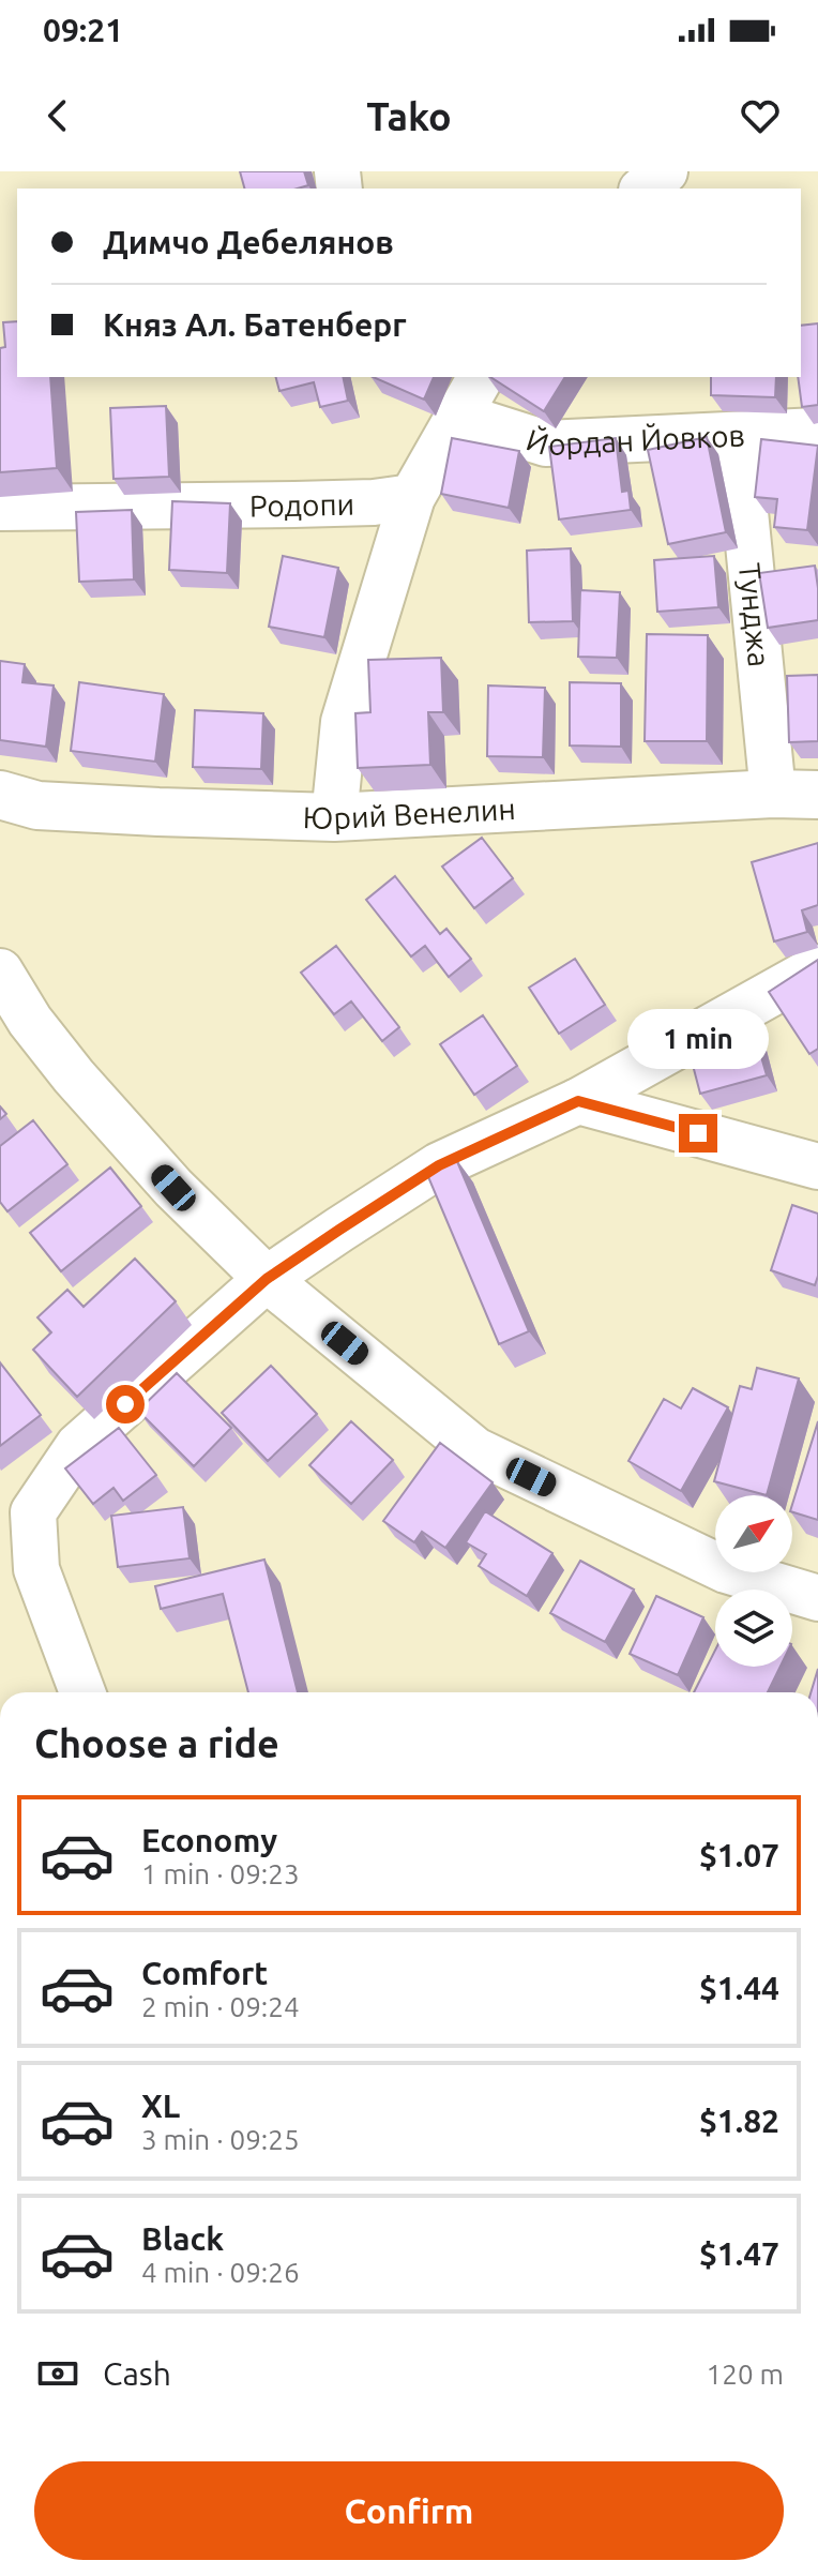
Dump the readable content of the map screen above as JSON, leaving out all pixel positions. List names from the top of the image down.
{
  "streets": {
    "street": [
      "Йордан Йовков",
      "Родопи",
      "Тунджа",
      "Юрий Венелин"
    ]
  },
  "crossings": [
    ["Йордан Йовков", "Тунджа"],
    ["Тунджа", "Юрий Венелин"]
  ],
  "north": "top right",
  "page": {
    "status": "09:21",
    "header": "Tako",
    "banner": ["Димчо Дебелянов", "Княз Ал. Батенберг"],
    "bubble": "1 min",
    "heading": "Choose a ride",
    "list": [
      {
        "name": "Economy",
        "note": "1 min · 09:23",
        "value": "$1.07"
      },
      {
        "name": "Comfort",
        "note": "2 min · 09:24",
        "value": "$1.44"
      },
      {
        "name": "XL",
        "note": "3 min · 09:25",
        "value": "$1.82"
      },
      {
        "name": "Black",
        "note": "4 min · 09:26",
        "value": "$1.47"
      }
    ],
    "pay": ["Cash", "120 m"],
    "buttons": "Confirm"
  }
}
